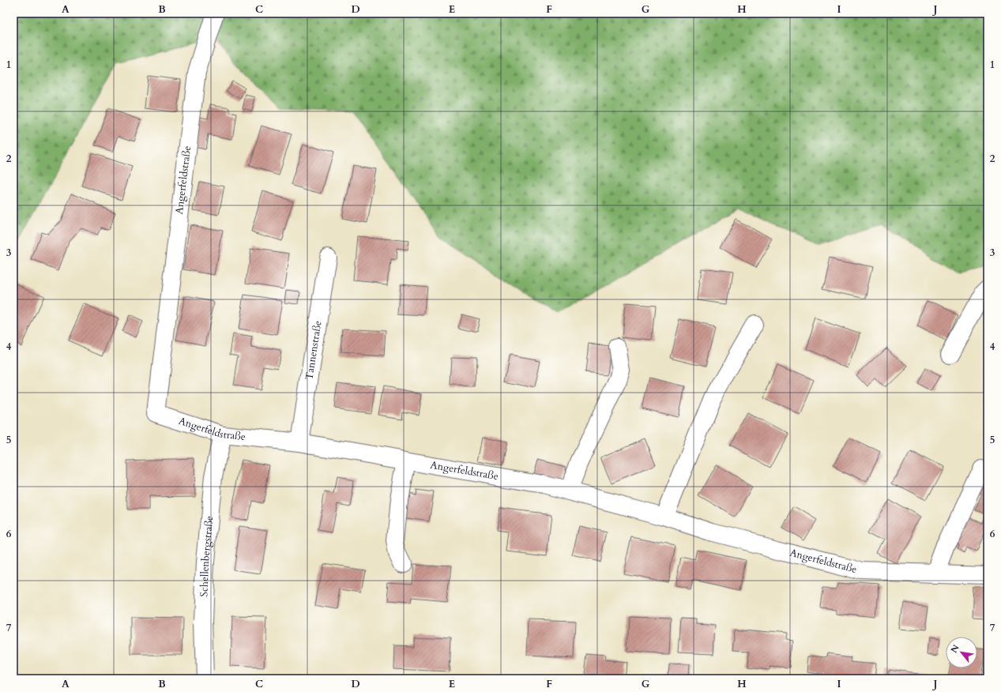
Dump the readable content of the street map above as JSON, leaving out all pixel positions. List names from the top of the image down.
{
  "streets": {
    "street": ["Angerfeldstraße", "Tannenstraße", "Schellenbergstraße"]
  },
  "crossings": [
    ["Angerfeldstraße", "Tannenstraße"],
    ["Angerfeldstraße", "Schellenbergstraße"]
  ],
  "north": "top left",
  "grid": {
    "columns": [
      "A",
      "B",
      "C",
      "D",
      "E",
      "F",
      "G",
      "H",
      "I",
      "J"
    ],
    "rows": [
      "1",
      "2",
      "3",
      "4",
      "5",
      "6",
      "7"
    ]
  }
}
